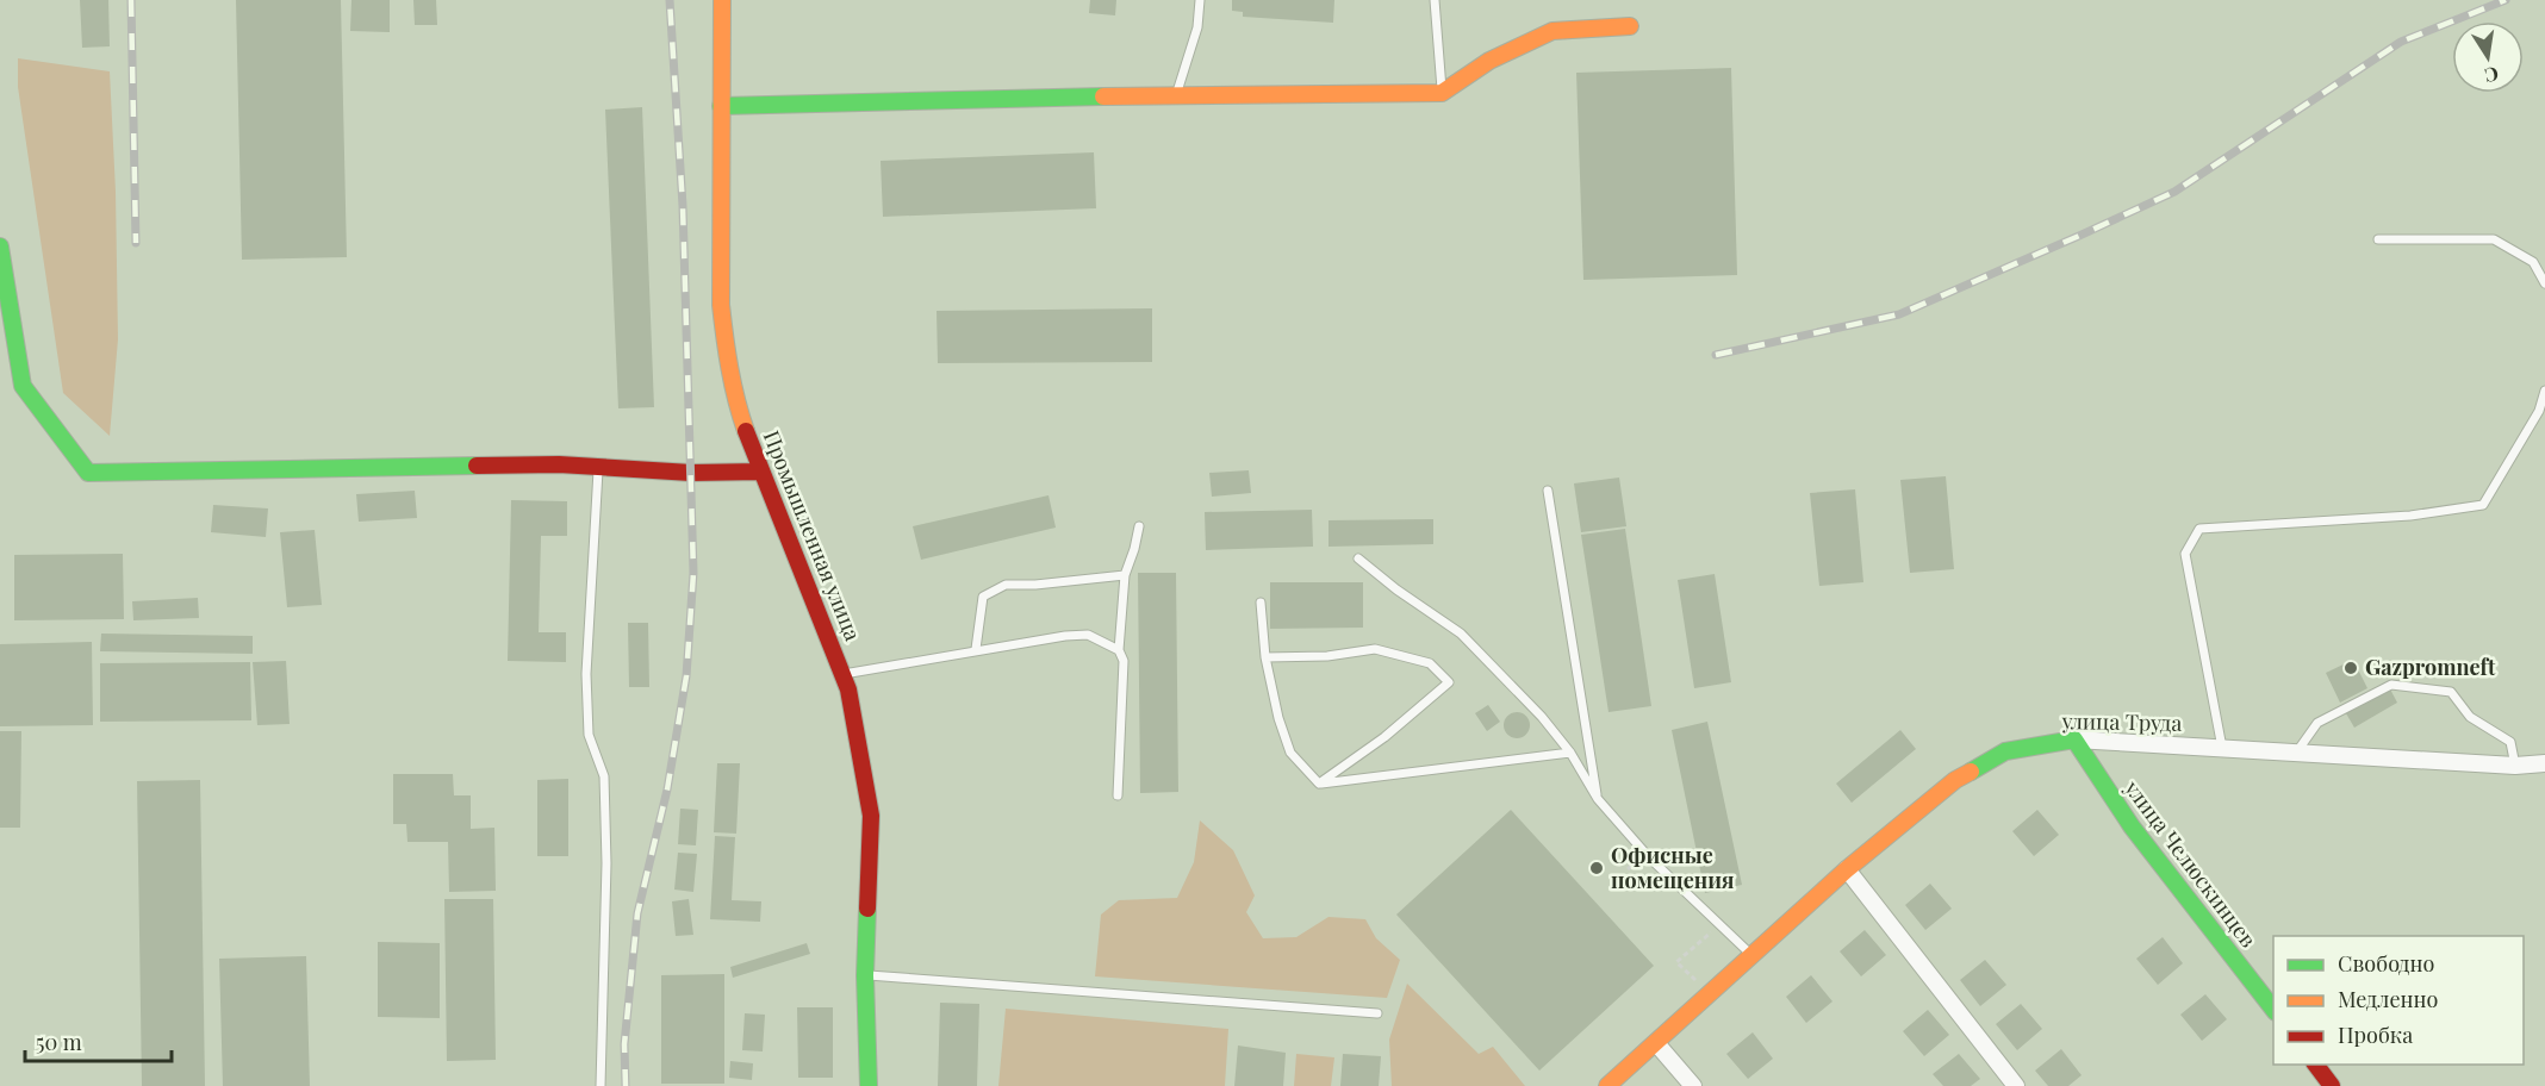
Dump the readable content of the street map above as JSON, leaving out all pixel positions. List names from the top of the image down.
{
  "streets": {
    "street": ["Промышленная улица", "улица Труда", "улица Челюскинцев"]
  },
  "crossings": [
    ["улица Труда", "улица Челюскинцев"]
  ],
  "places": ["Gazpromneft", "Офисные помещения"],
  "legend": ["Свободно", "Медленно", "Пробка"],
  "scale_bar": "50 m",
  "north": "bottom"
}
